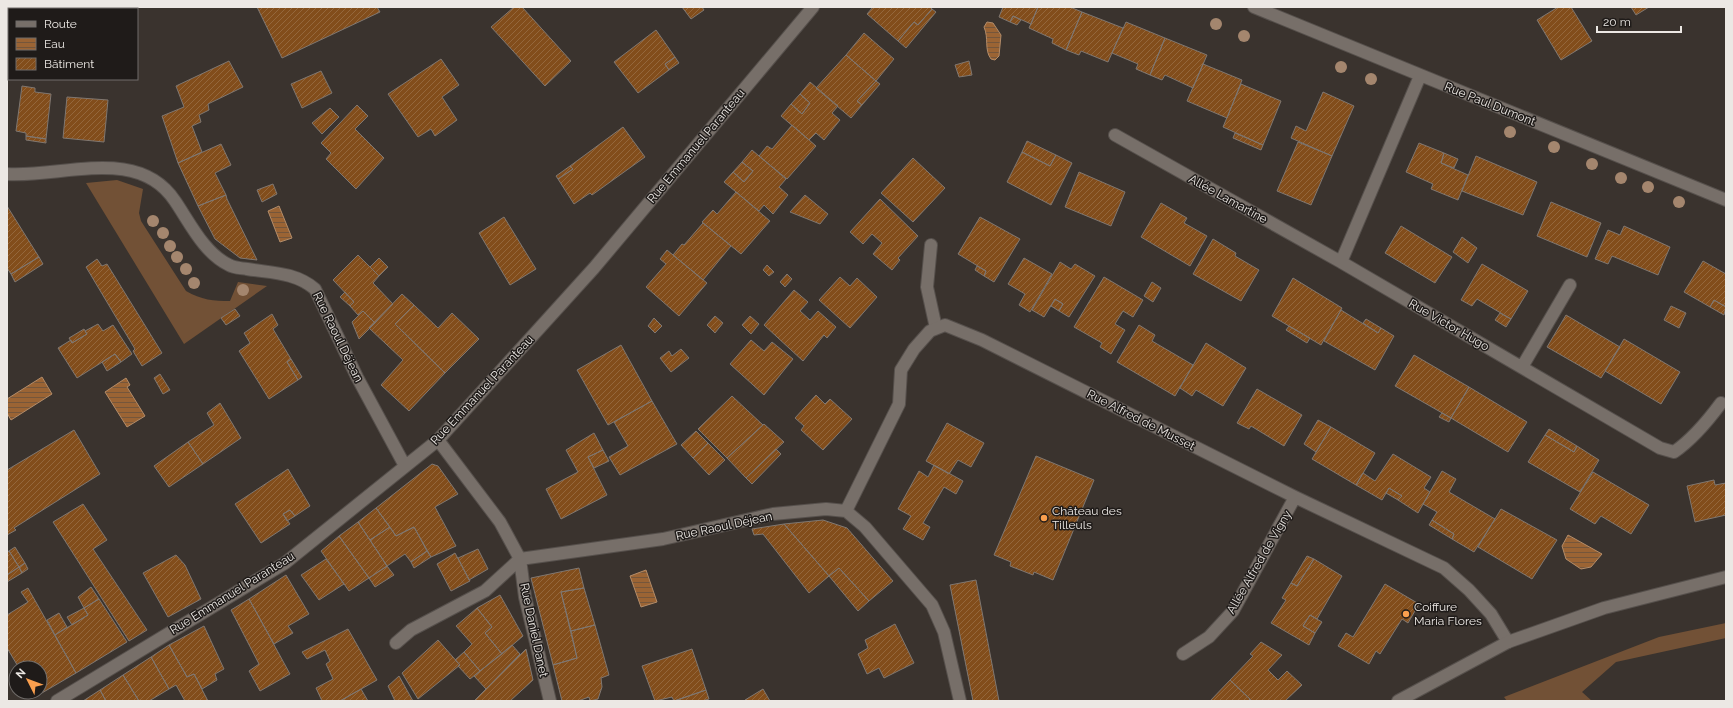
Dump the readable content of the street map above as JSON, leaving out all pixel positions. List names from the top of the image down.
{
  "streets": {
    "street": [
      "Rue Paul Dumont",
      "Rue Emmanuel Paranteau",
      "Allée Lamartine",
      "Rue Victor Hugo",
      "Rue Raoul Déjean",
      "Rue Alfred de Musset",
      "Allée Alfred de Vigny",
      "Rue Daniel Danet"
    ]
  },
  "crossings": [
    ["Rue Emmanuel Paranteau", "Rue Raoul Déjean"],
    ["Allée Lamartine", "Rue Victor Hugo"],
    ["Rue Raoul Déjean", "Rue Daniel Danet"],
    ["Rue Alfred de Musset", "Allée Alfred de Vigny"]
  ],
  "places": ["Château des Tilleuls", "Coiffure Maria Flores"],
  "legend": ["Route", "Eau", "Bâtiment"],
  "scale_bar": "20 m",
  "north": "top left"
}
